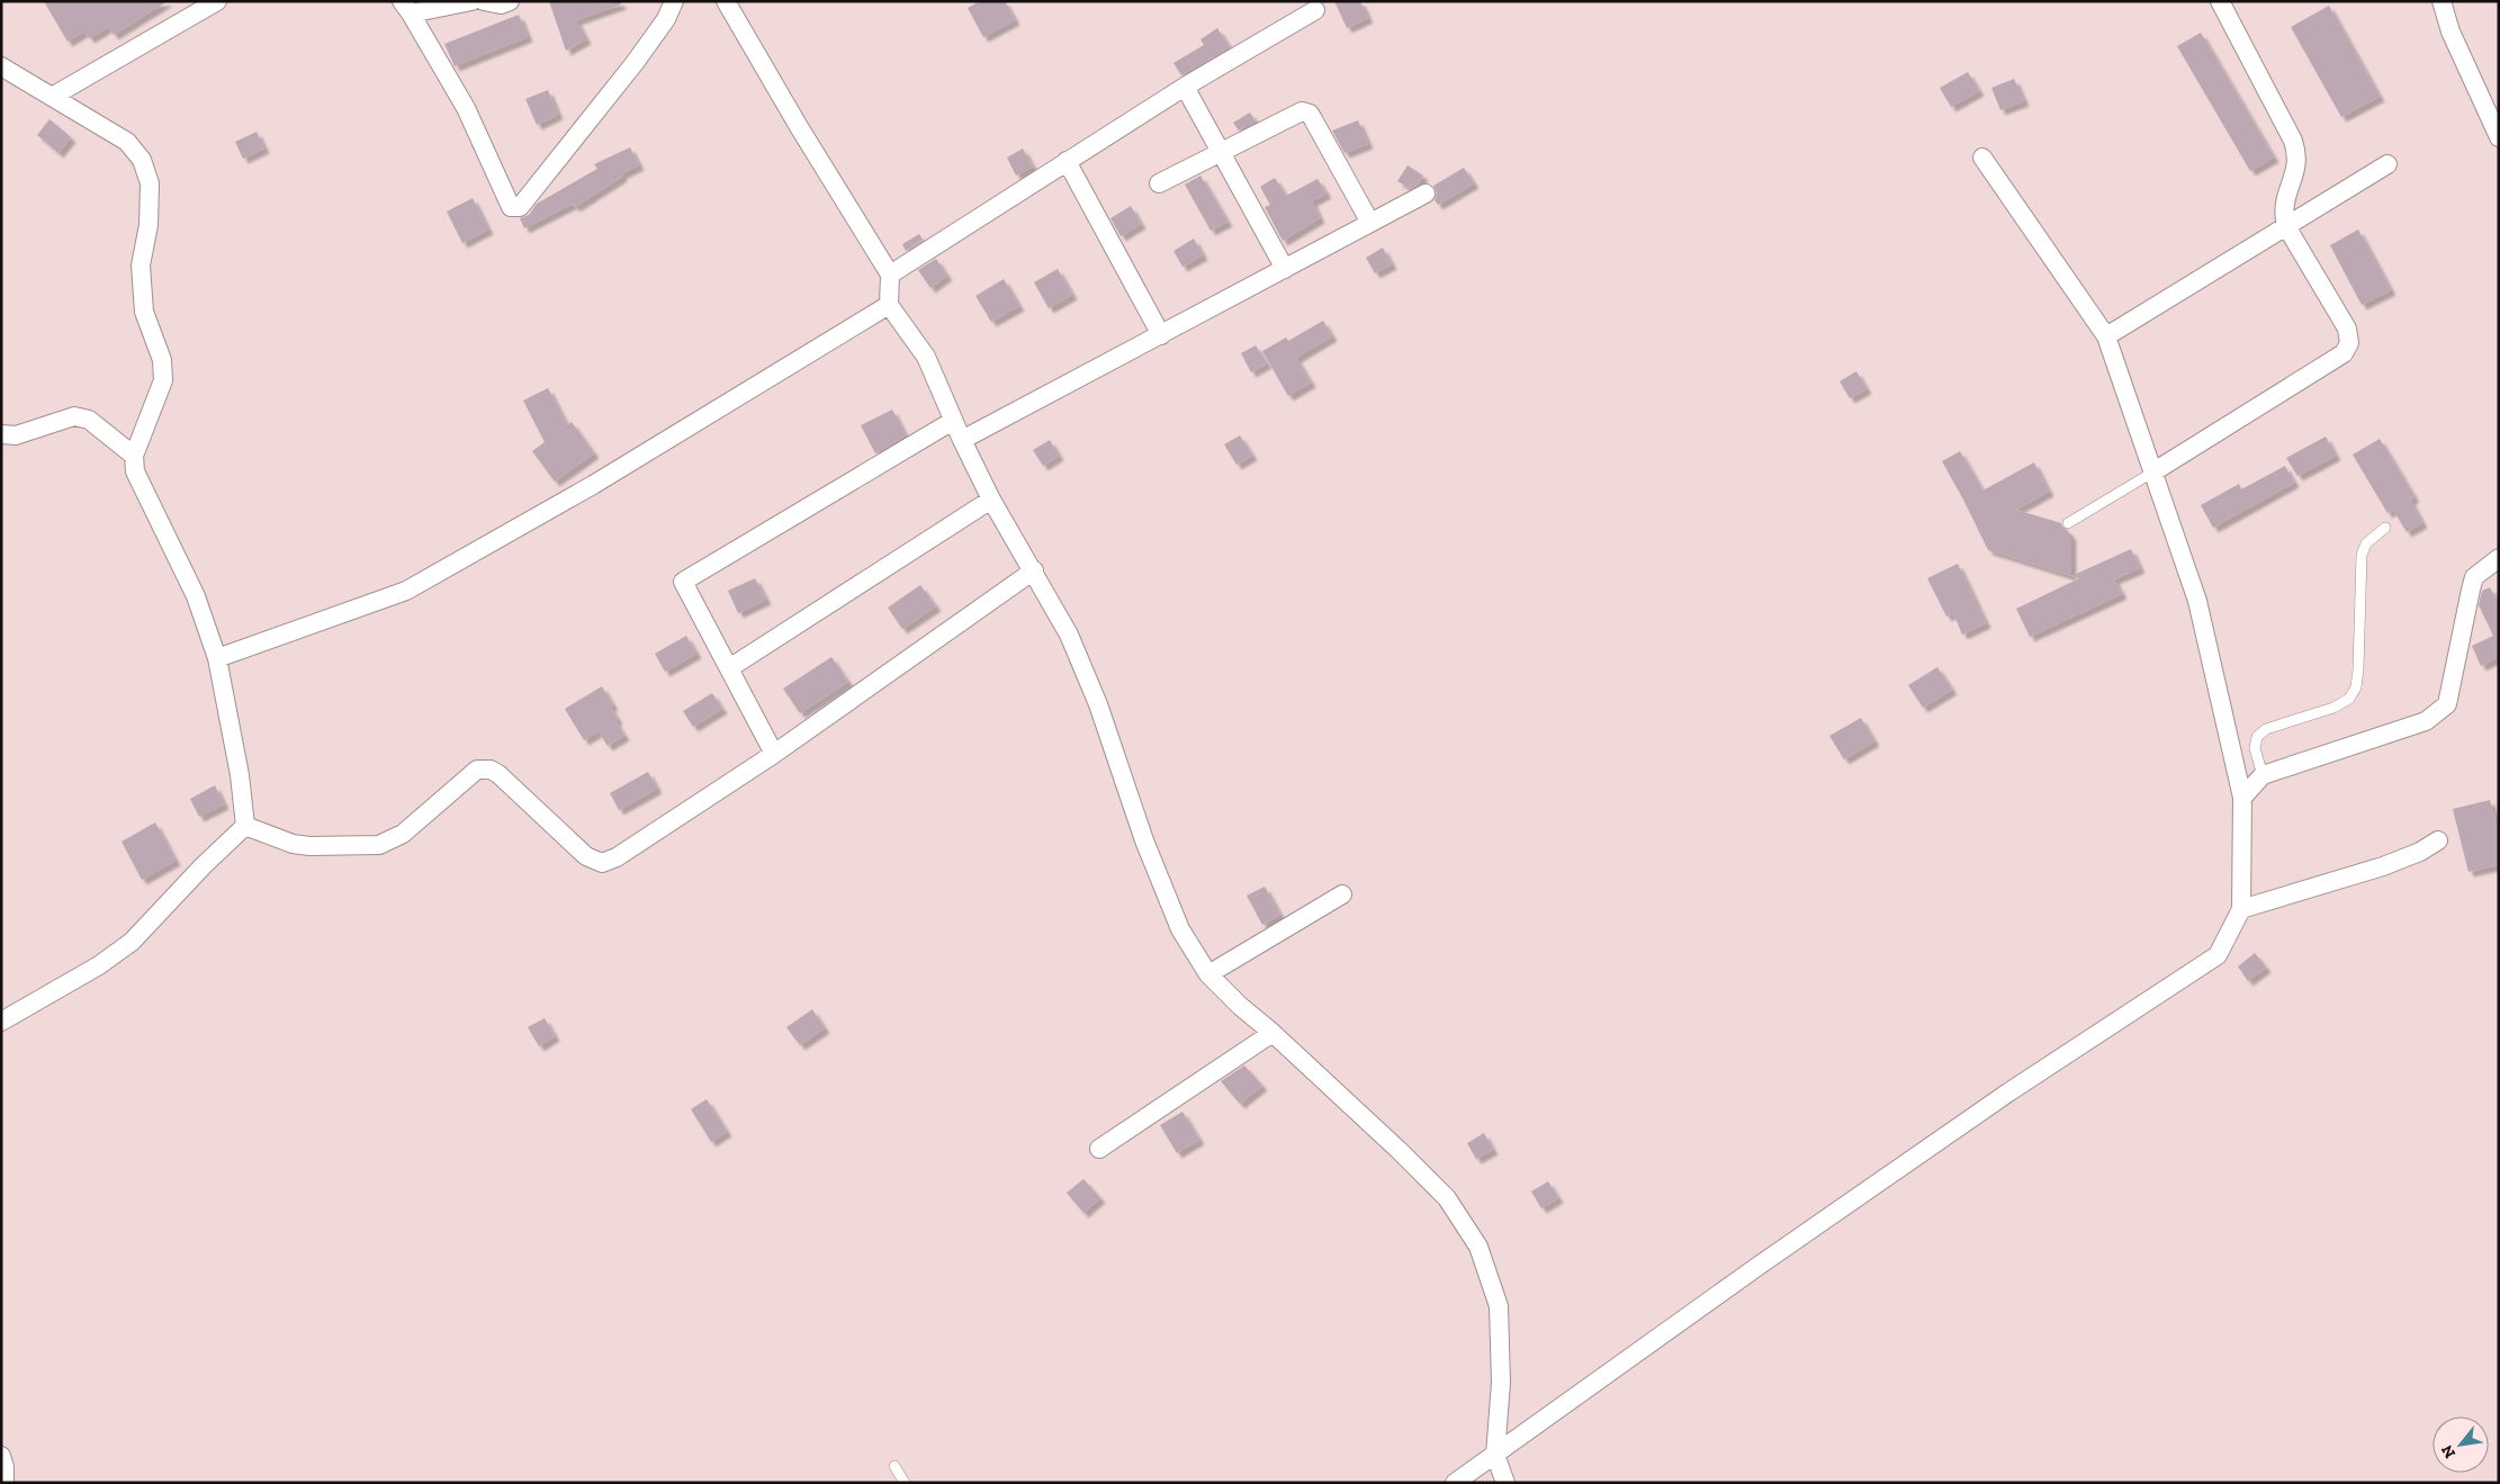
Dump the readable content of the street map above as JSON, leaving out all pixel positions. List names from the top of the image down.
{
  "north": "bottom left"
}
